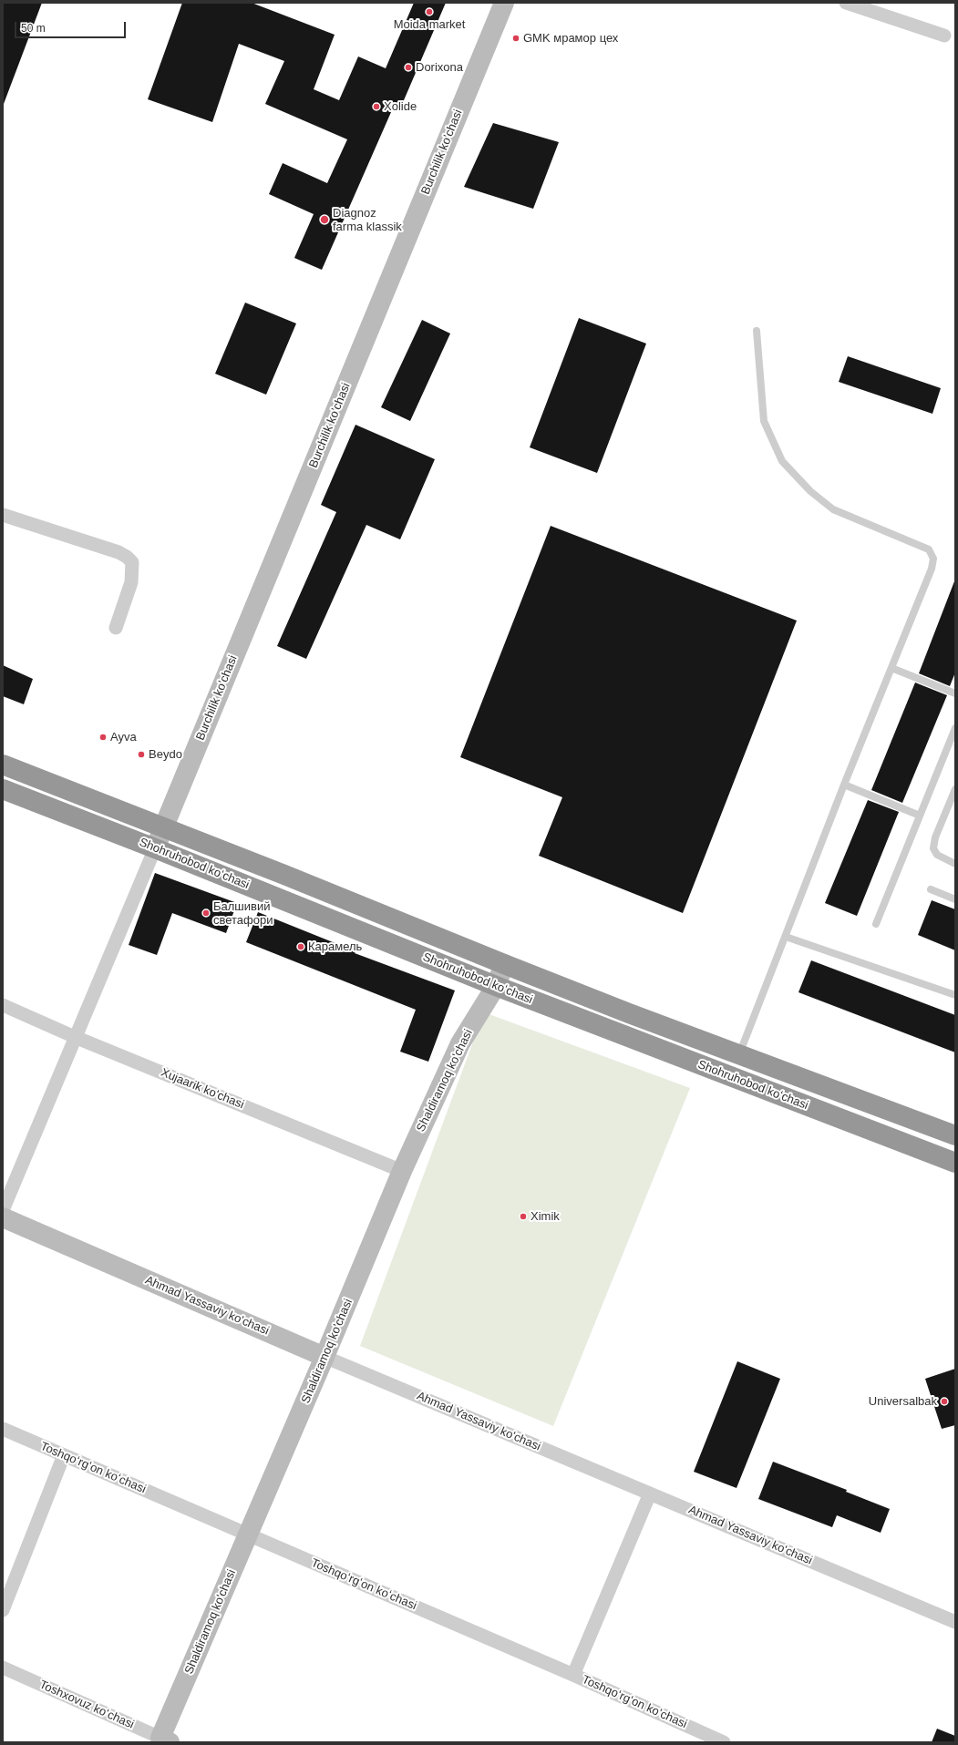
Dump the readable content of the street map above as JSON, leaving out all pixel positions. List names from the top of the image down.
{
  "streets": {
    "highway": ["Shohruhobod koʻchasi"],
    "street": [
      "Burchilik ko'chasi",
      "Shaldiramoq ko'chasi",
      "Xujaarik ko'chasi",
      "Ahmad Yassaviy ko'chasi",
      "Toshqoʻrgʻon koʻchasi",
      "Toshxovuz koʻchasi"
    ]
  },
  "crossings": [
    ["Burchilik ko'chasi", "Shohruhobod koʻchasi"],
    ["Shohruhobod koʻchasi", "Shaldiramoq ko'chasi"],
    ["Shaldiramoq ko'chasi", "Xujaarik ko'chasi"],
    ["Shaldiramoq ko'chasi", "Ahmad Yassaviy ko'chasi"],
    ["Shaldiramoq ko'chasi", "Toshqoʻrgʻon koʻchasi"],
    ["Shaldiramoq ko'chasi", "Toshxovuz koʻchasi"]
  ],
  "places": [
    "Moida market",
    "GMK мрамор цех",
    "Dorixona",
    "Xolide",
    "Diagnoz farma klassik",
    "Ayva",
    "Beydo",
    "Балшивий светафори",
    "Карамель",
    "Ximik",
    "Universalbak"
  ],
  "scale_bar": "50 m"
}
